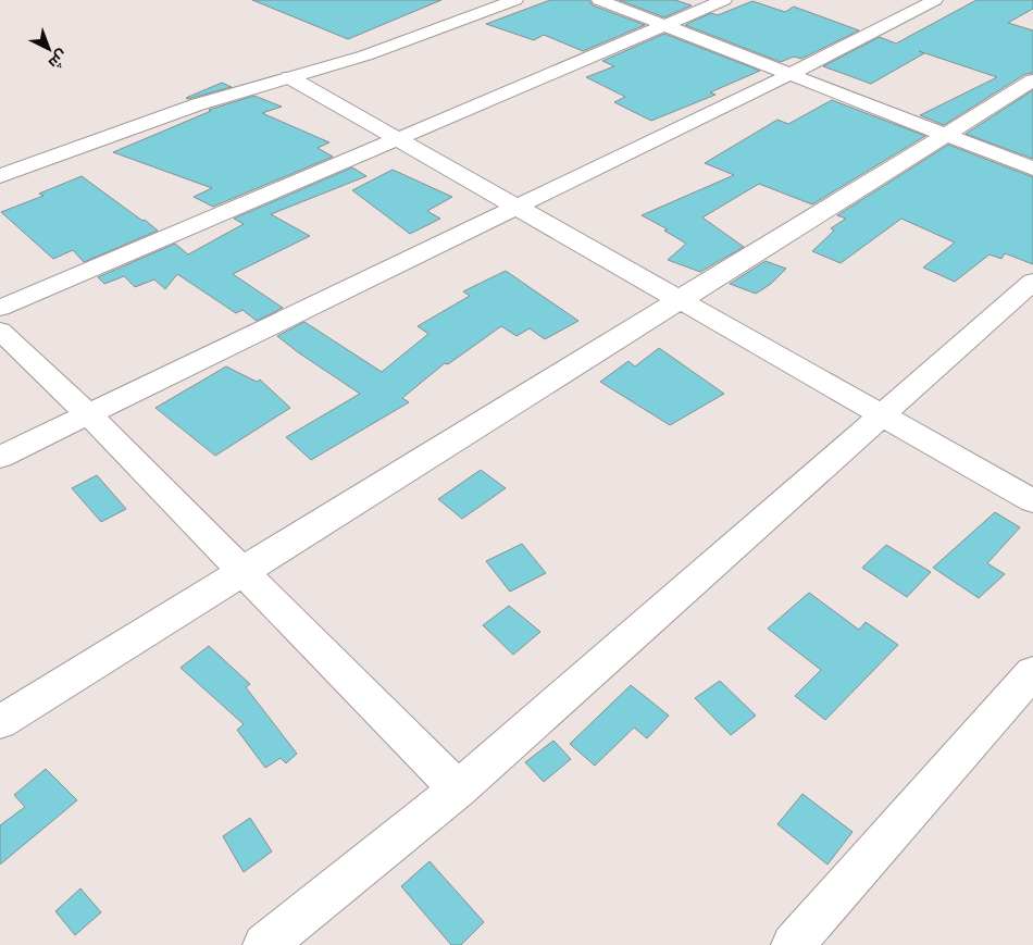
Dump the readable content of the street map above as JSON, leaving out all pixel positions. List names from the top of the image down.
{
  "north": "bottom right"
}
